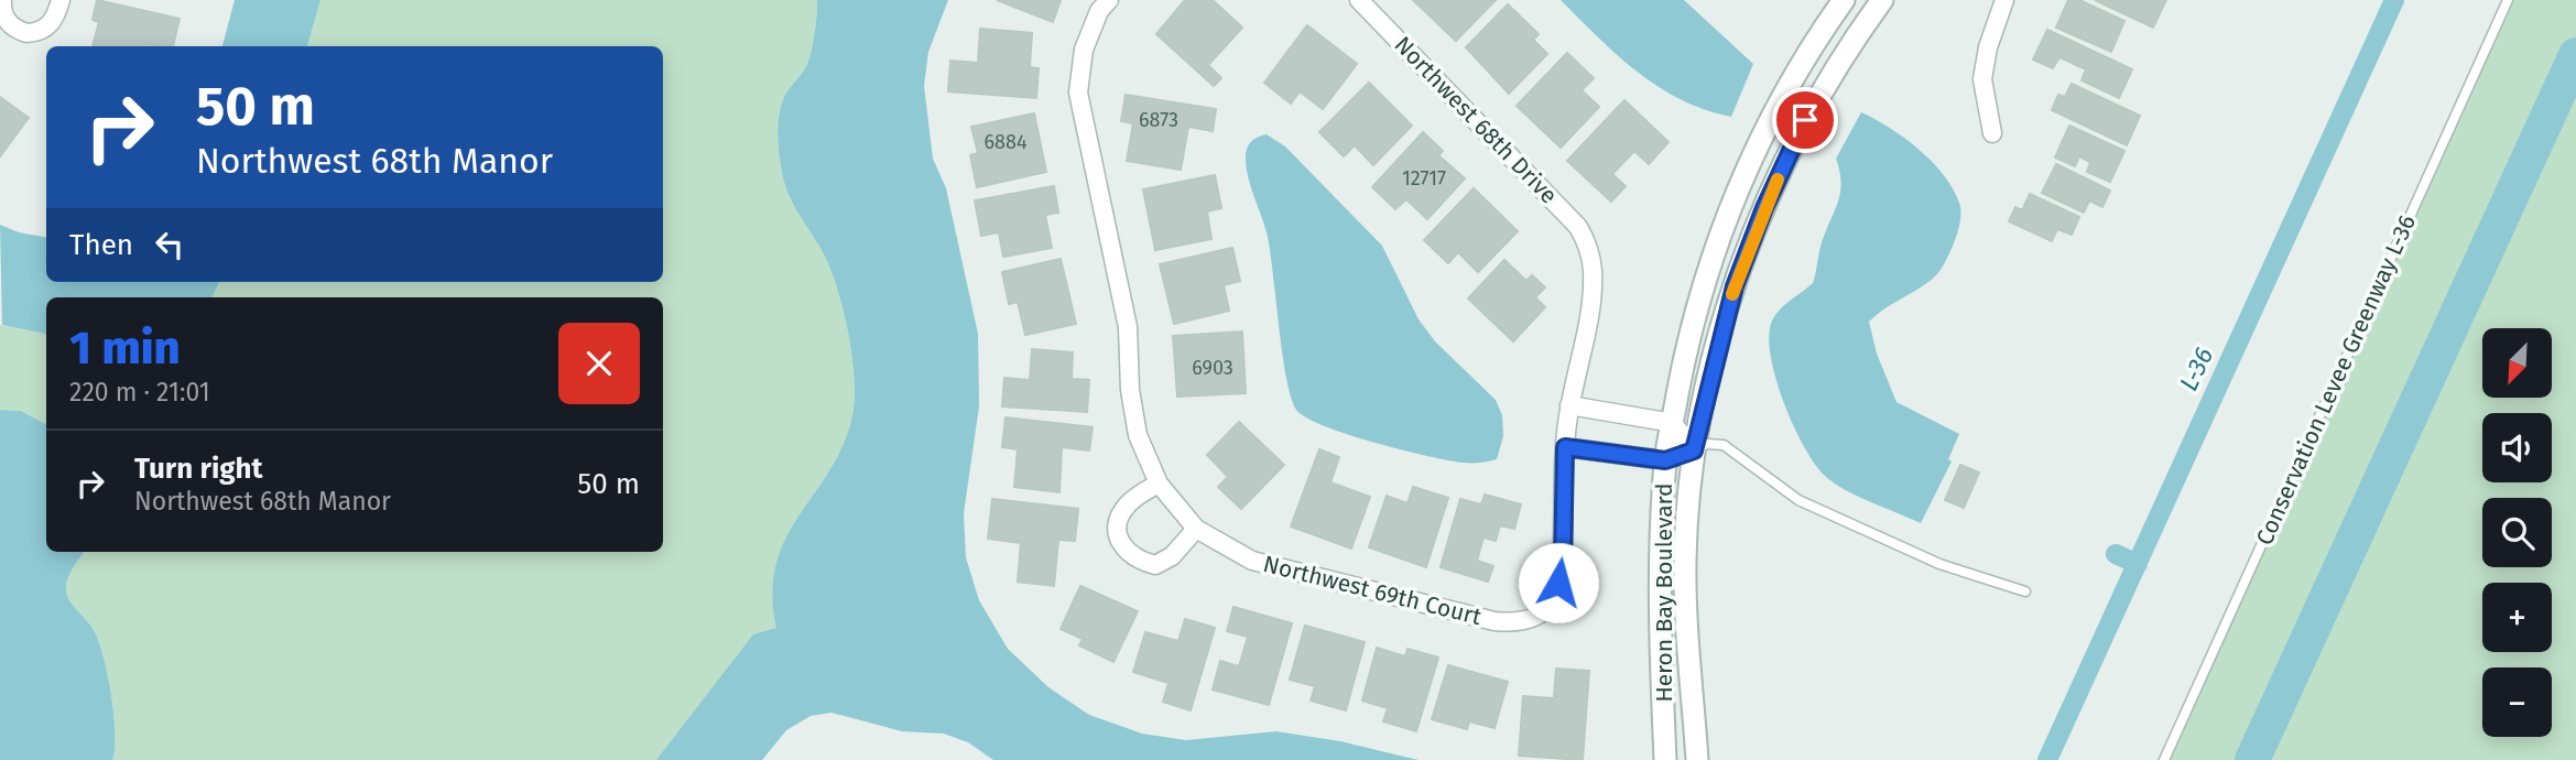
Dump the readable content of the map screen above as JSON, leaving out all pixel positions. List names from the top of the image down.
{
  "streets": {
    "street": ["Northwest 68th Drive", "Northwest 69th Court", "Heron Bay Boulevard"],
    "lane": ["Conservation Levee Greenway L-36"]
  },
  "water": ["L-36"],
  "house_numbers": [
    "6873",
    "6884",
    "12717",
    "6903"
  ],
  "north": "bottom left",
  "page": {
    "turn": ["50 m", "Northwest 68th Manor"],
    "then": "Then",
    "heading": ["1 min", "220 m · 21:01"],
    "map_buttons": ["+", "−"],
    "list": [
      {
        "name": "Turn right",
        "note": "Northwest 68th Manor",
        "value": "50 m"
      }
    ]
  }
}
